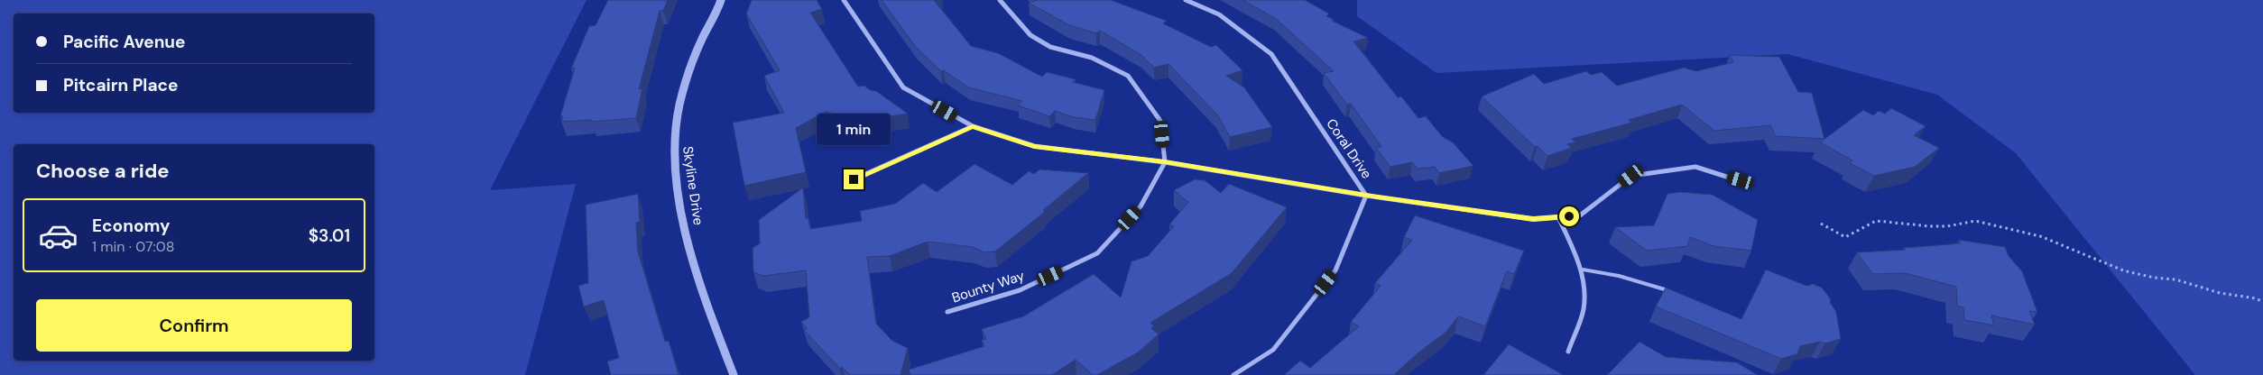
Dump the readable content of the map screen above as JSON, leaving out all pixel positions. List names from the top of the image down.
{
  "streets": {
    "street": ["Coral Drive", "Skyline Drive", "Bounty Way"]
  },
  "page": {
    "banner": ["Pacific Avenue", "Pitcairn Place"],
    "bubble": "1 min",
    "heading": "Choose a ride",
    "list": [
      {
        "name": "Economy",
        "note": "1 min · 07:08",
        "value": "$3.01"
      }
    ],
    "buttons": "Confirm"
  }
}
